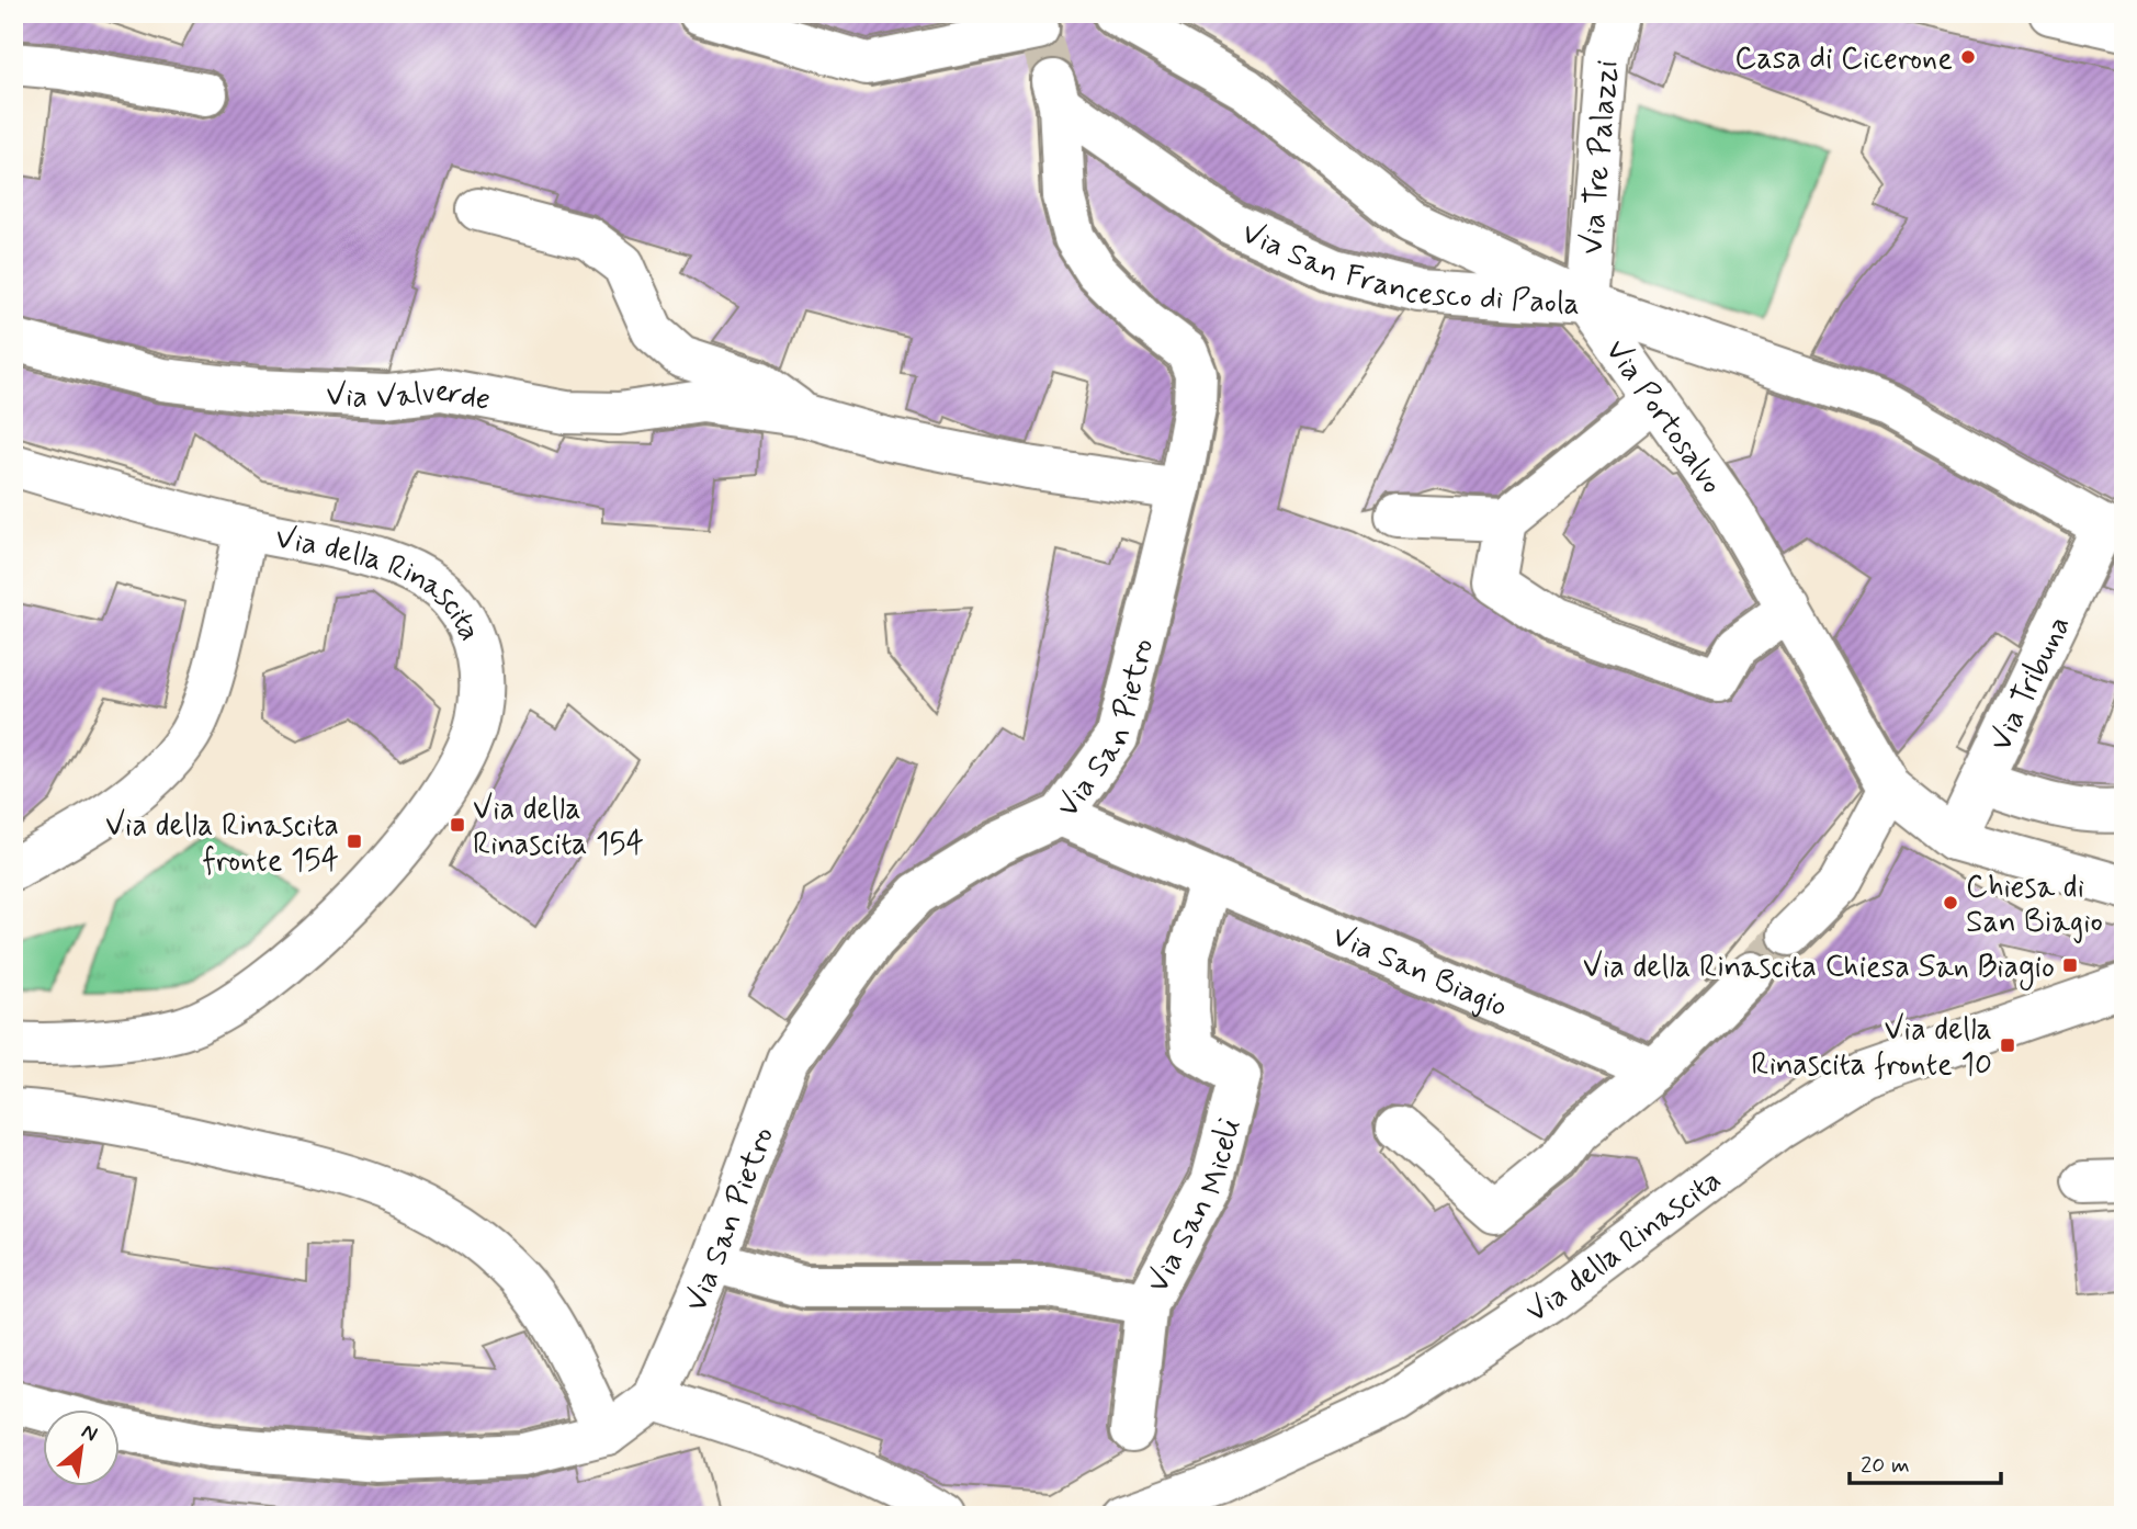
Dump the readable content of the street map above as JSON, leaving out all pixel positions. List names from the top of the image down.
{
  "streets": {
    "street": [
      "Via Tre Palazzi",
      "Via San Francesco di Paola",
      "Via Valverde",
      "Via Portosalvo",
      "Via della Rinascita",
      "Via Tribuna",
      "Via San Pietro",
      "Via San Biagio",
      "Via San Miceli"
    ]
  },
  "crossings": [
    ["Via Tre Palazzi", "Via San Francesco di Paola"],
    ["Via Tre Palazzi", "Via Portosalvo"],
    ["Via San Francesco di Paola", "Via Portosalvo"],
    ["Via San Francesco di Paola", "Via Tribuna"],
    ["Via San Francesco di Paola", "Via San Pietro"],
    ["Via Portosalvo", "Via Tribuna"],
    ["Via San Pietro", "Via San Biagio"],
    ["Via San Pietro", "Via San Miceli"],
    ["Via San Biagio", "Via San Miceli"]
  ],
  "places": {
    "other": ["Casa di Cicerone", "Chiesa di San Biagio"],
    "transit": [
      "Via della Rinascita 154",
      "Via della Rinascita fronte 154",
      "Via della Rinascita Chiesa San Biagio",
      "Via della Rinascita fronte 10"
    ]
  },
  "scale_bar": "20 m",
  "north": "top right"
}
